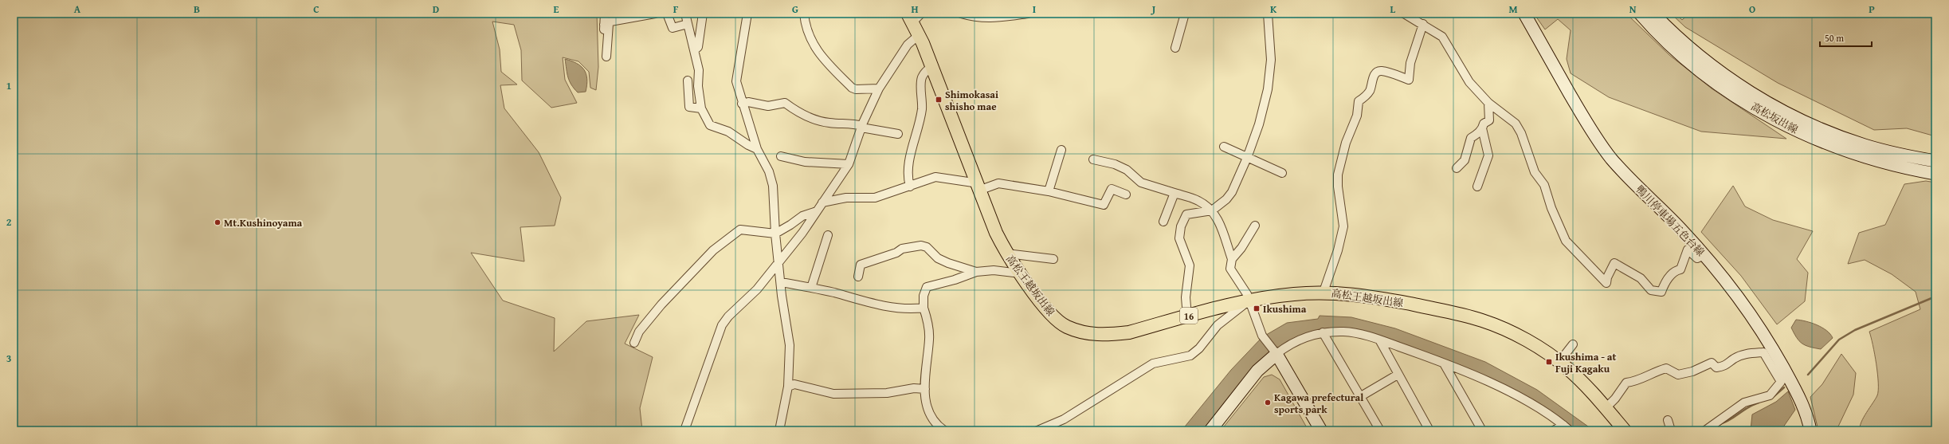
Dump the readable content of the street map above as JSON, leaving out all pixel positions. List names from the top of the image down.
{
  "streets": {
    "main road": [
      "高松坂出線",
      "鴨川停車場五色台線",
      "高松王越坂出線",
      "16"
    ]
  },
  "places": {
    "transit": ["Shimokasai shisho mae", "Ikushima", "Ikushima - at Fuji Kagaku"],
    "other": ["Mt.Kushinoyama", "Kagawa prefectural sports park"]
  },
  "scale_bar": "50 m",
  "grid": {
    "columns": [
      "A",
      "B",
      "C",
      "D",
      "E",
      "F",
      "G",
      "H",
      "I",
      "J",
      "K",
      "L",
      "M",
      "N",
      "O",
      "P"
    ],
    "rows": ["1", "2", "3"]
  }
}
